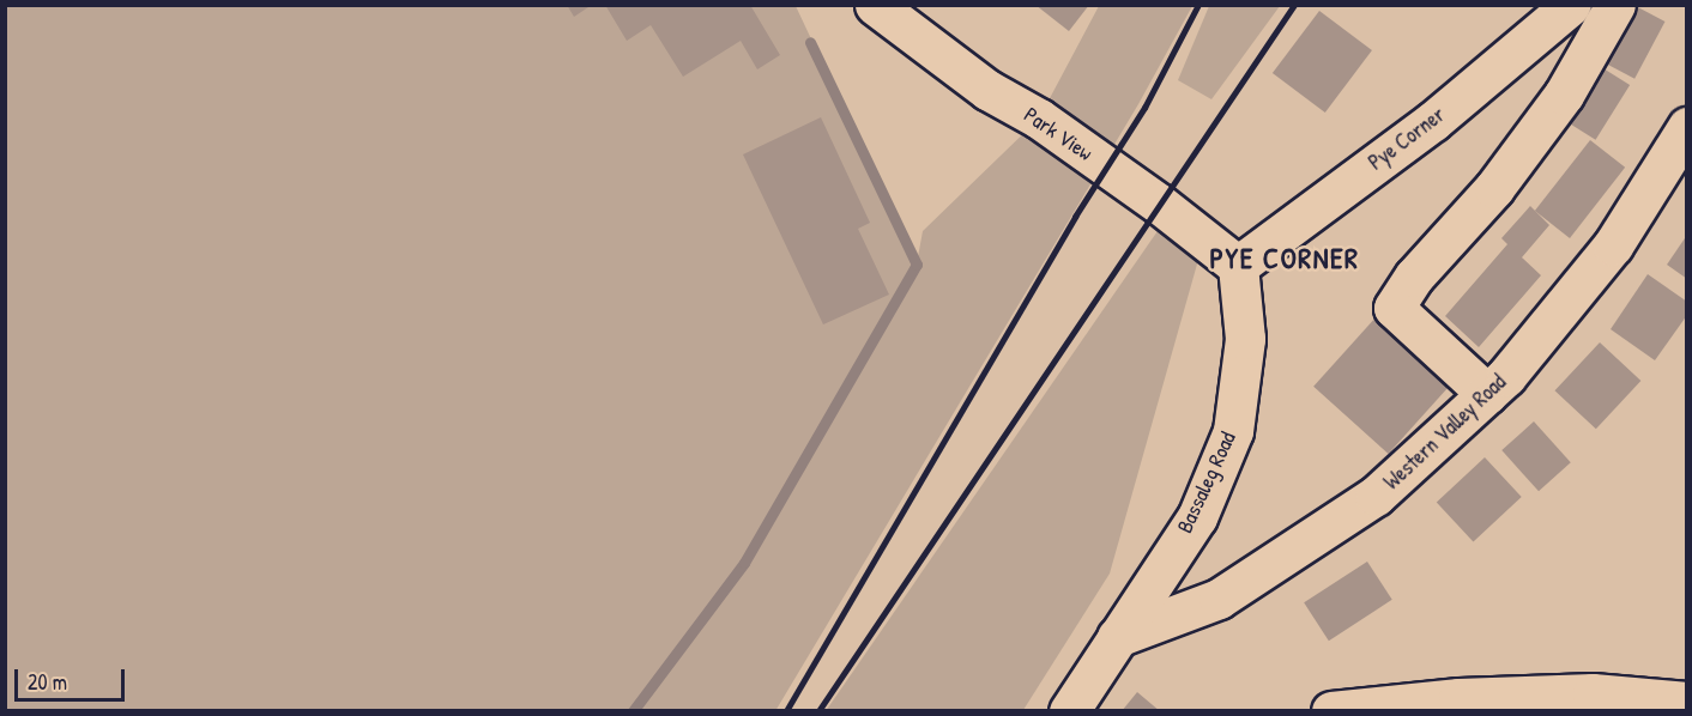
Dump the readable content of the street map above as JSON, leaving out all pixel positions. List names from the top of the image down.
{
  "streets": {
    "street": [
      "Park View",
      "Pye Corner",
      "Western Valley Road",
      "Bassaleg Road"
    ]
  },
  "crossings": [
    ["Park View", "Pye Corner"],
    ["Park View", "Bassaleg Road"],
    ["Pye Corner", "Bassaleg Road"],
    ["Western Valley Road", "Bassaleg Road"]
  ],
  "districts": ["PYE CORNER"],
  "scale_bar": "20 m"
}
